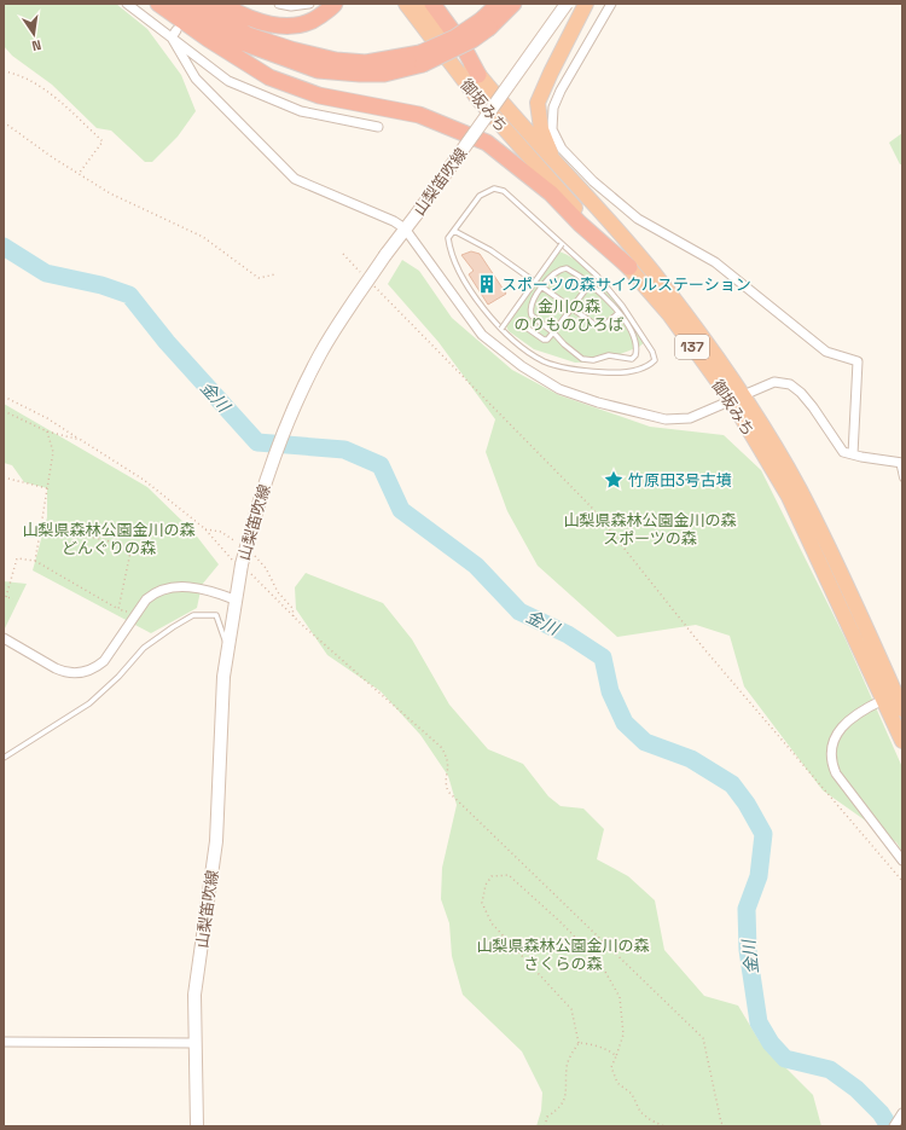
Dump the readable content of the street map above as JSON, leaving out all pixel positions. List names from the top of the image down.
{
  "streets": {
    "highway": ["御坂みち", "137"],
    "main road": ["山梨笛吹線"]
  },
  "water": ["金川"],
  "parks": [
    "金川の森 のりものひろば",
    "山梨県森林公園金川の森 スポーツの森",
    "山梨県森林公園金川の森 どんぐりの森",
    "山梨県森林公園金川の森 さくらの森"
  ],
  "places": {
    "building": ["スポーツの森サイクルステーション"],
    "place": ["竹原田3号古墳"]
  },
  "north": "bottom"
}
